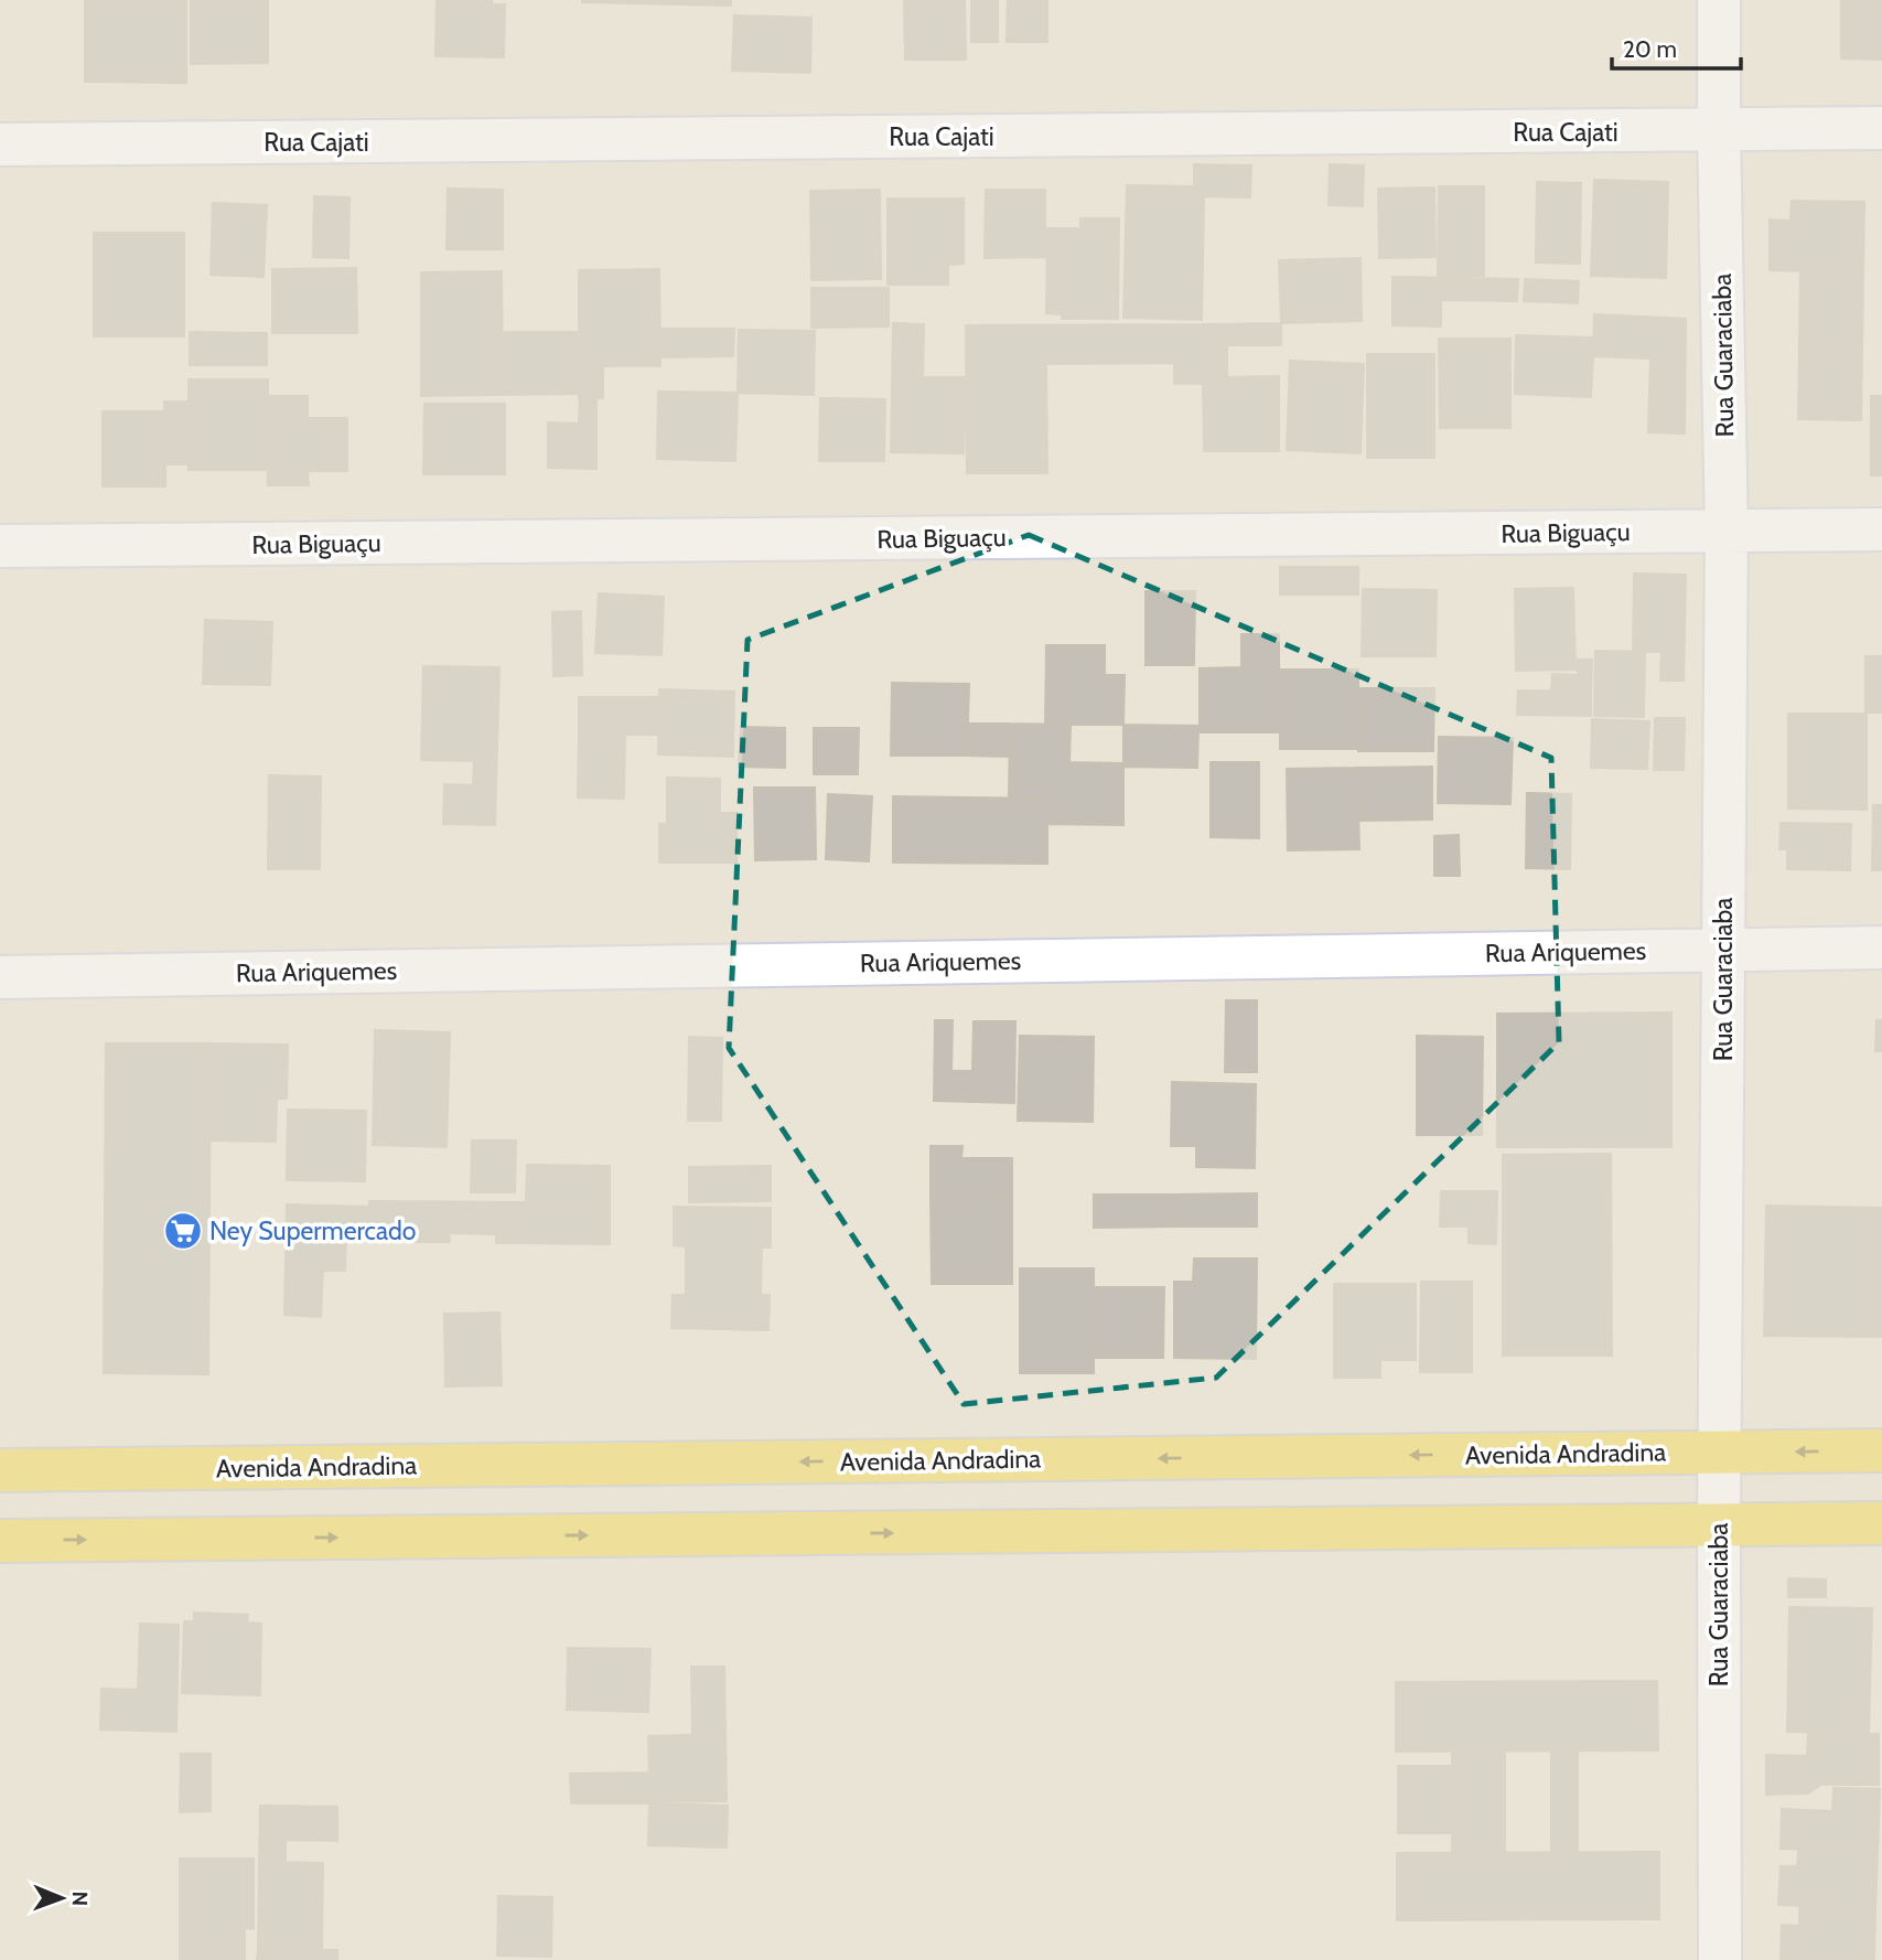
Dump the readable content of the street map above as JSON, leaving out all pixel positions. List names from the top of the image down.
{
  "streets": {
    "main road": ["Avenida Andradina"],
    "street": [
      "Rua Cajati",
      "Rua Guaraciaba",
      "Rua Biguaçu",
      "Rua Ariquemes"
    ]
  },
  "crossings": [
    ["Rua Cajati", "Rua Guaraciaba"],
    ["Rua Guaraciaba", "Rua Biguaçu"],
    ["Rua Guaraciaba", "Rua Ariquemes"],
    ["Rua Guaraciaba", "Avenida Andradina"]
  ],
  "places": {
    "supermarket": ["Ney Supermercado"]
  },
  "scale_bar": "20 m",
  "north": "right"
}
